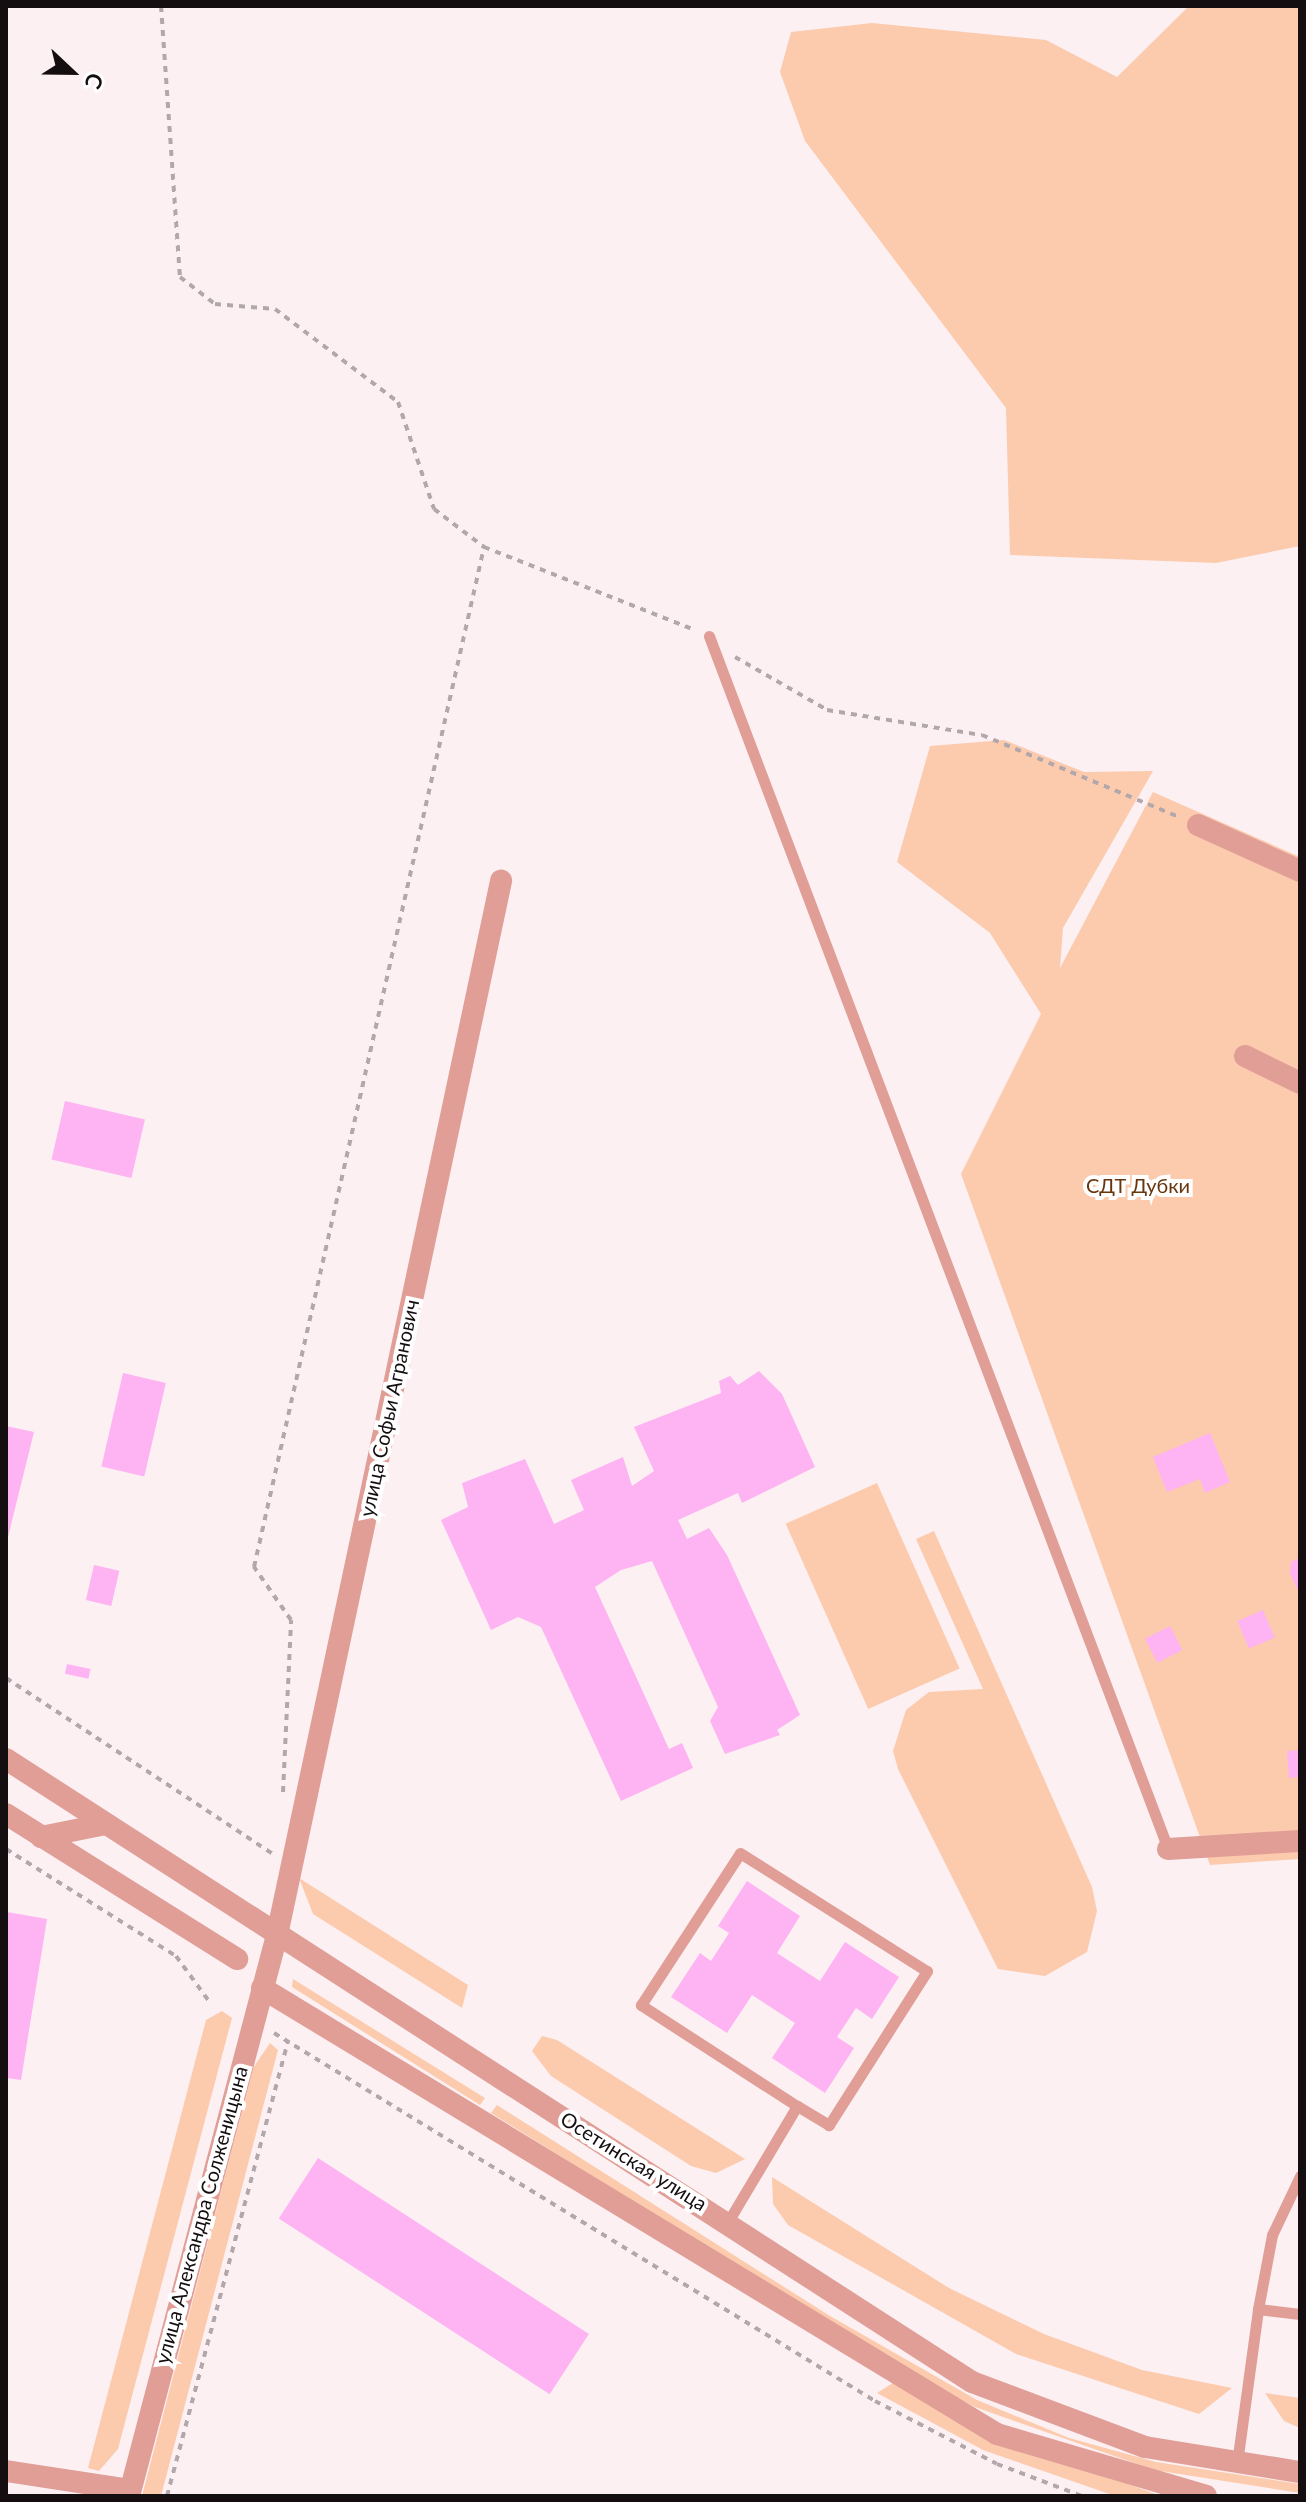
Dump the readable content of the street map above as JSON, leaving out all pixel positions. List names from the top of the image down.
{
  "streets": {
    "street": ["улица Софьи Агранович", "Осетинская улица", "улица Александра Солженицына"]
  },
  "crossings": [
    ["улица Софьи Агранович", "Осетинская улица"],
    ["улица Софьи Агранович", "улица Александра Солженицына"],
    ["Осетинская улица", "улица Александра Солженицына"]
  ],
  "parks": ["СДТ Дубки"],
  "north": "right"
}
